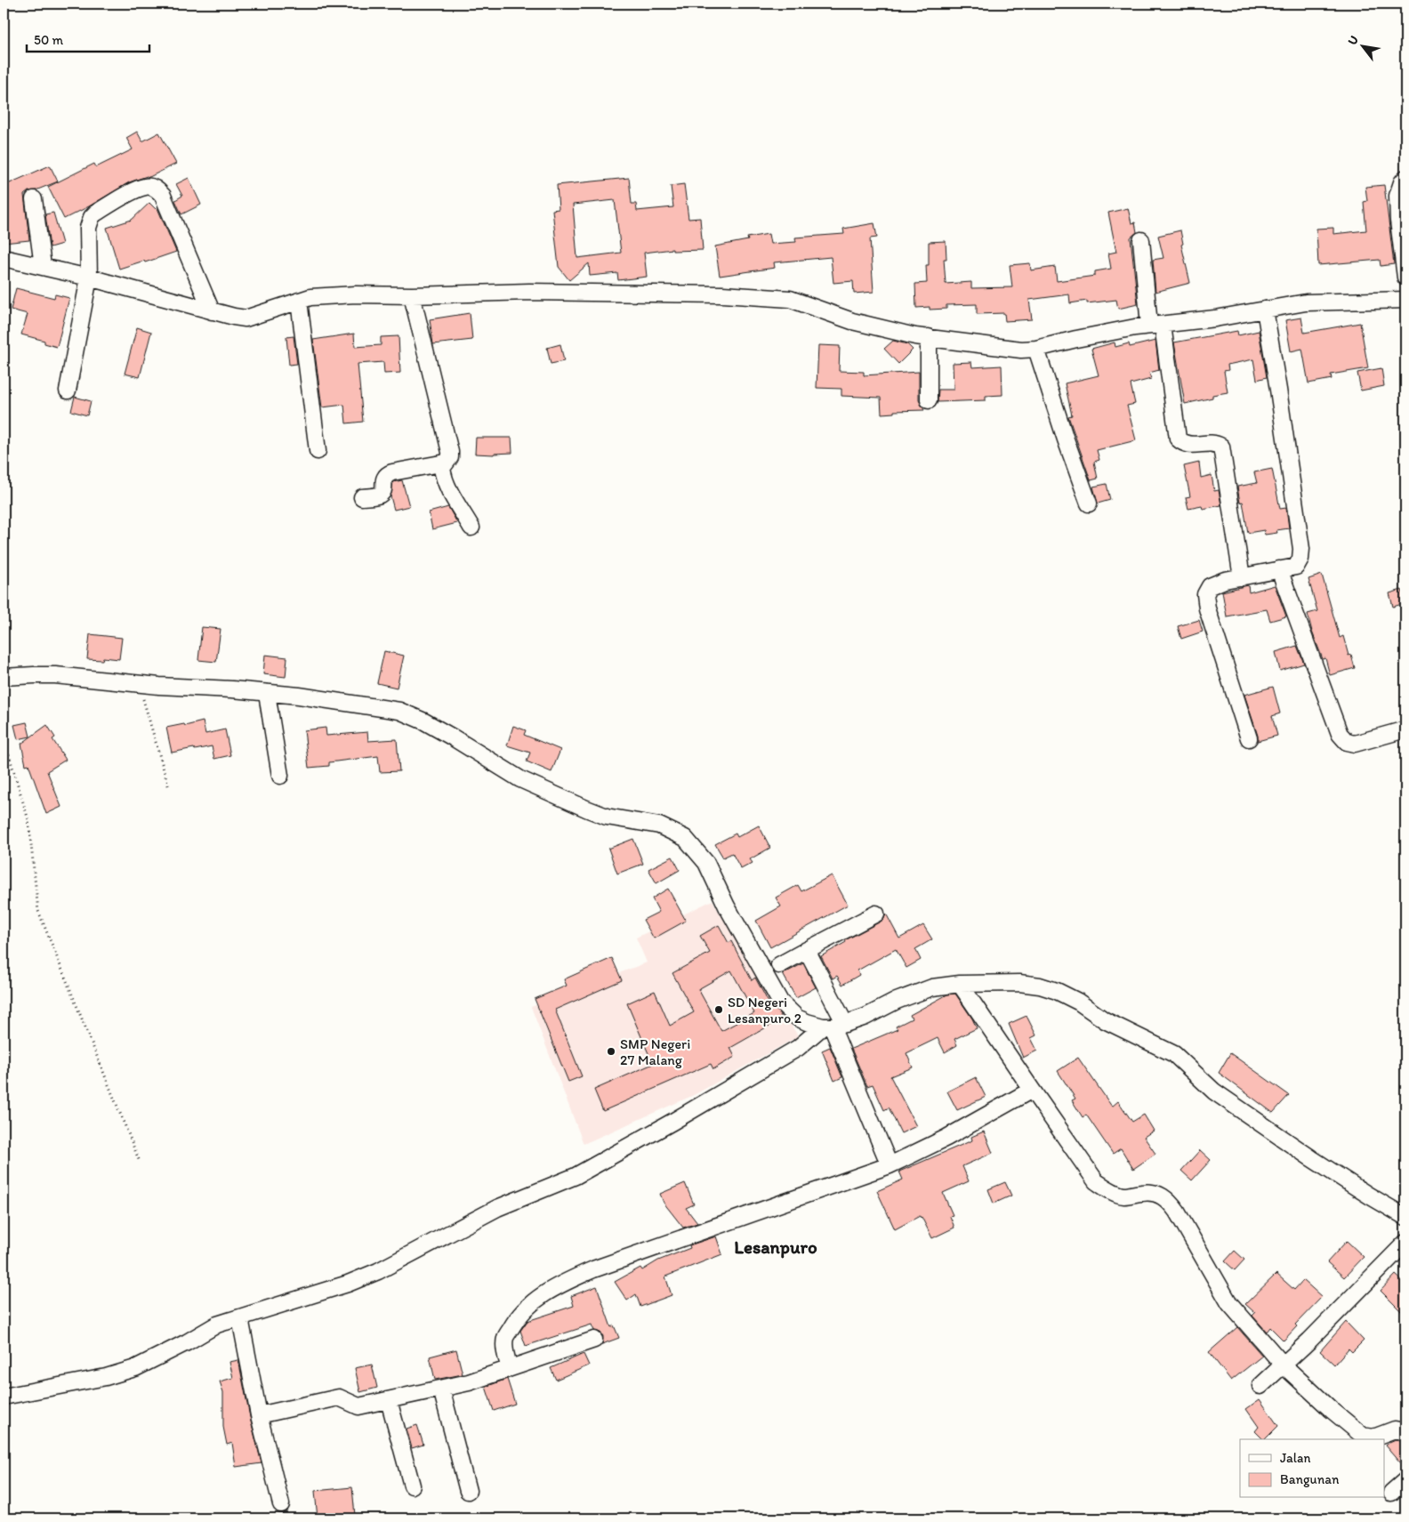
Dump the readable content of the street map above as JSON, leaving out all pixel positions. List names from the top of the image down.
{
  "districts": ["Lesanpuro"],
  "places": ["SD Negeri Lesanpuro 2", "SMP Negeri 27 Malang"],
  "legend": ["Jalan", "Bangunan"],
  "scale_bar": "50 m",
  "north": "top left"
}
